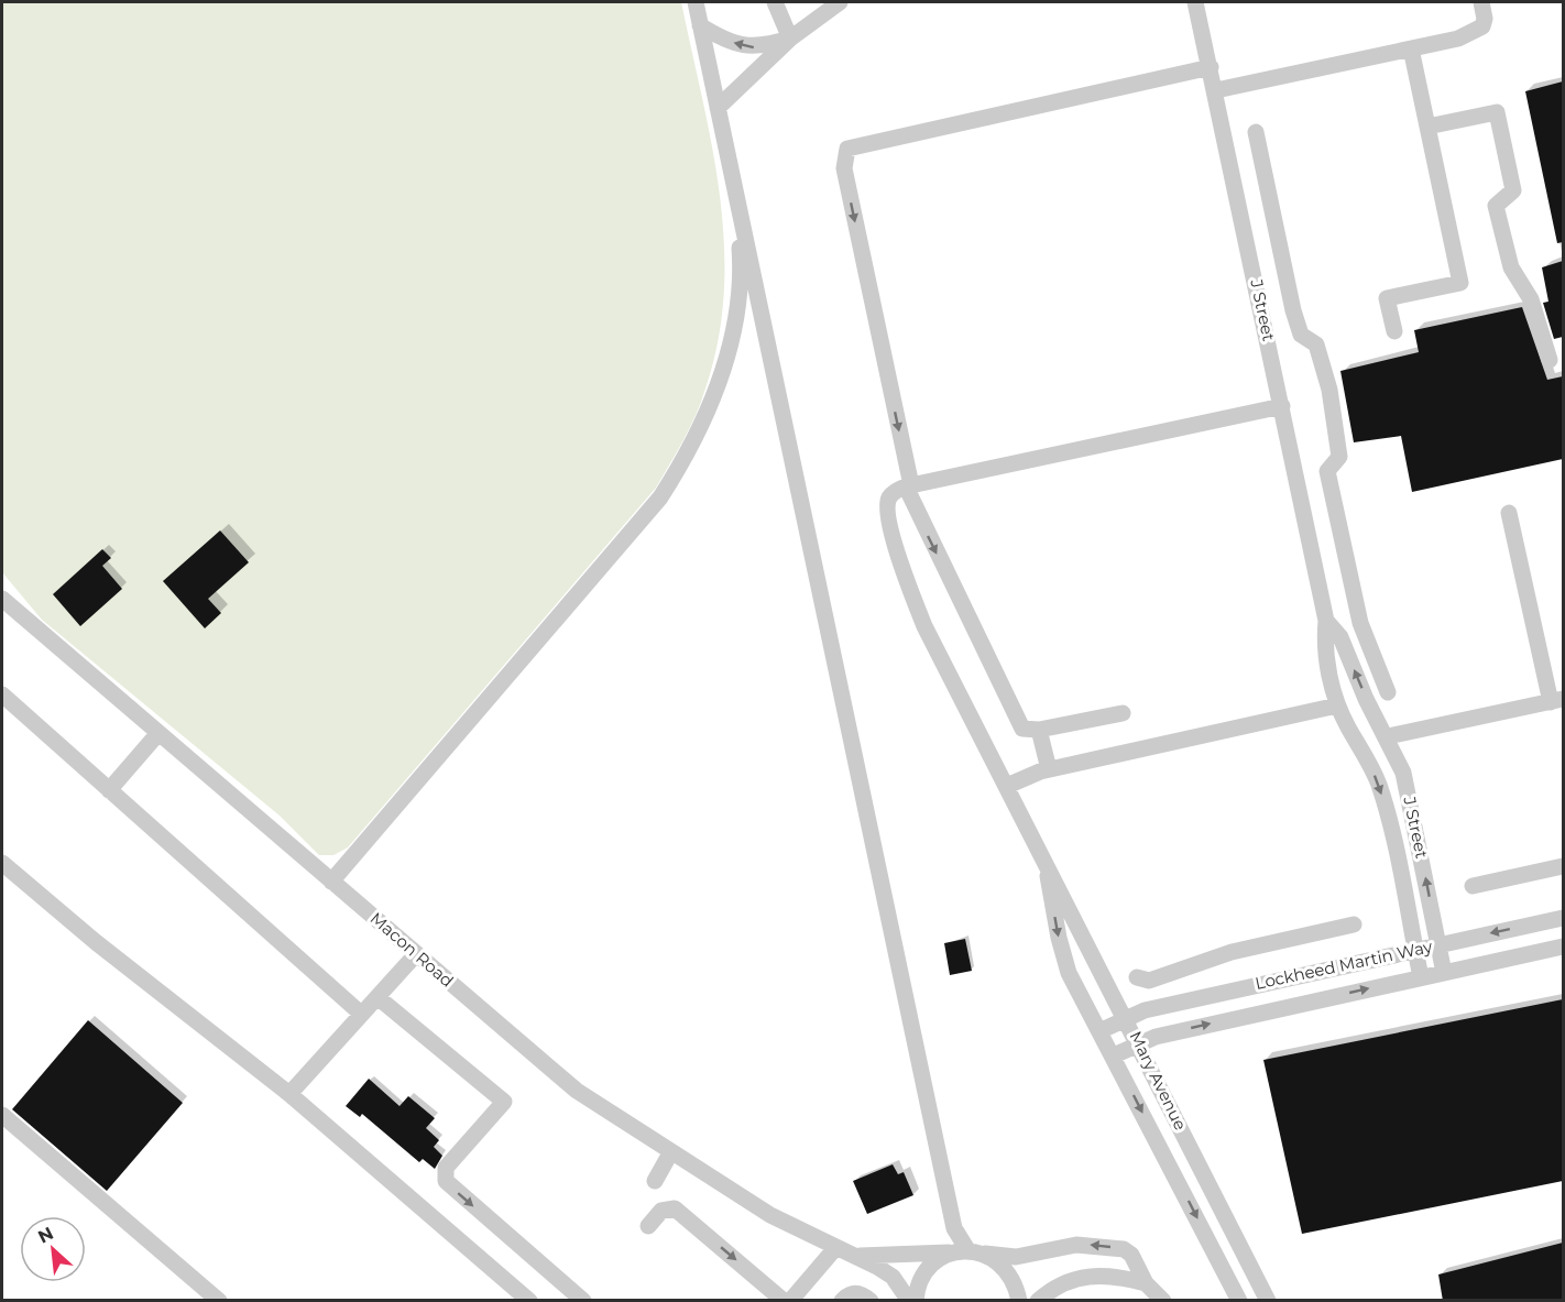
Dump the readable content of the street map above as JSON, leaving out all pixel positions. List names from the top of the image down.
{
  "streets": {
    "street": [
      "J Street",
      "Macon Road",
      "Lockheed Martin Way",
      "Mary Avenue"
    ]
  },
  "crossings": [
    ["J Street", "Lockheed Martin Way"],
    ["Lockheed Martin Way", "Mary Avenue"]
  ],
  "north": "top left"
}
